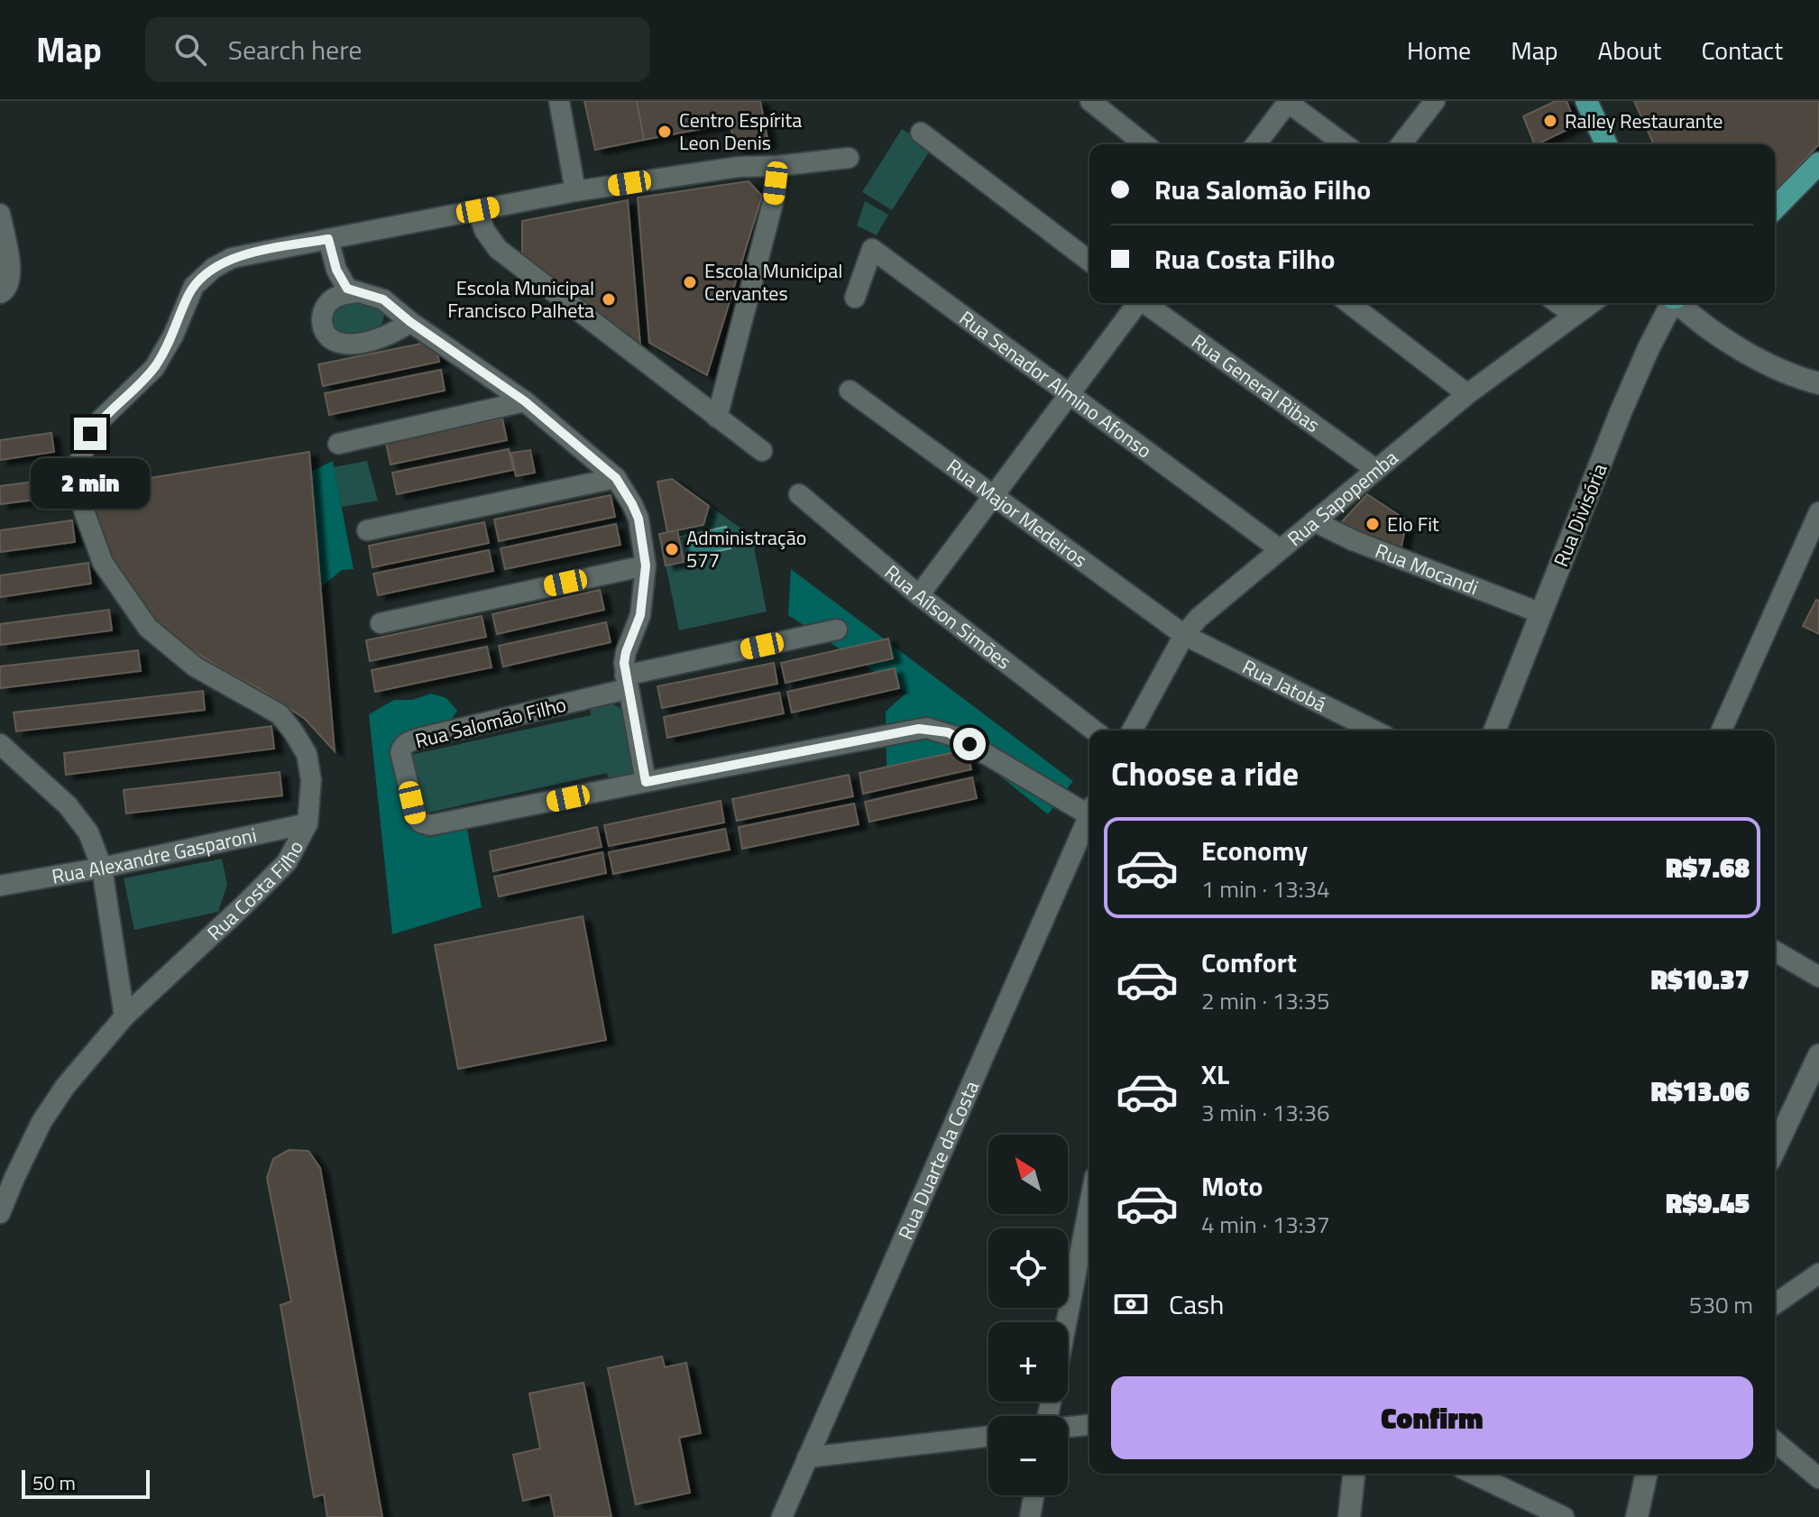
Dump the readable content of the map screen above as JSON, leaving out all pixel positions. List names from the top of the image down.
{
  "streets": {
    "street": [
      "Rua General Ribas",
      "Rua Senador Almino Afonso",
      "Rua Sapopemba",
      "Rua Major Medeiros",
      "Rua Divisória",
      "Rua Mocandi",
      "Rua Aílson Simões",
      "Rua Jatobá",
      "Rua Salomão Filho",
      "Rua Alexandre Gasparoni",
      "Rua Costa Filho",
      "Rua Duarte da Costa"
    ]
  },
  "crossings": [
    ["Rua General Ribas", "Rua Sapopemba"],
    ["Rua Senador Almino Afonso", "Rua Sapopemba"],
    ["Rua Sapopemba", "Rua Major Medeiros"],
    ["Rua Sapopemba", "Rua Mocandi"],
    ["Rua Sapopemba", "Rua Jatobá"],
    ["Rua Major Medeiros", "Rua Jatobá"],
    ["Rua Divisória", "Rua Mocandi"],
    ["Rua Alexandre Gasparoni", "Rua Costa Filho"]
  ],
  "places": [
    "Ralley Restaurante",
    "Centro Espírita Leon Denis",
    "Escola Municipal Cervantes",
    "Escola Municipal Francisco Palheta",
    "Elo Fit",
    "Administração 577"
  ],
  "scale_bar": "50 m",
  "north": "top left",
  "page": {
    "header": "Map",
    "search": "Search here",
    "nav": [
      "Home",
      "Map",
      "About",
      "Contact"
    ],
    "banner": ["Rua Salomão Filho", "Rua Costa Filho"],
    "bubble": "2 min",
    "heading": "Choose a ride",
    "list": [
      {
        "name": "Economy",
        "note": "1 min · 13:34",
        "value": "R$7.68"
      },
      {
        "name": "Comfort",
        "note": "2 min · 13:35",
        "value": "R$10.37"
      },
      {
        "name": "XL",
        "note": "3 min · 13:36",
        "value": "R$13.06"
      },
      {
        "name": "Moto",
        "note": "4 min · 13:37",
        "value": "R$9.45"
      }
    ],
    "map_buttons": ["+", "−"],
    "pay": ["Cash", "530 m"],
    "buttons": "Confirm",
    "scale": "50 m"
  }
}
